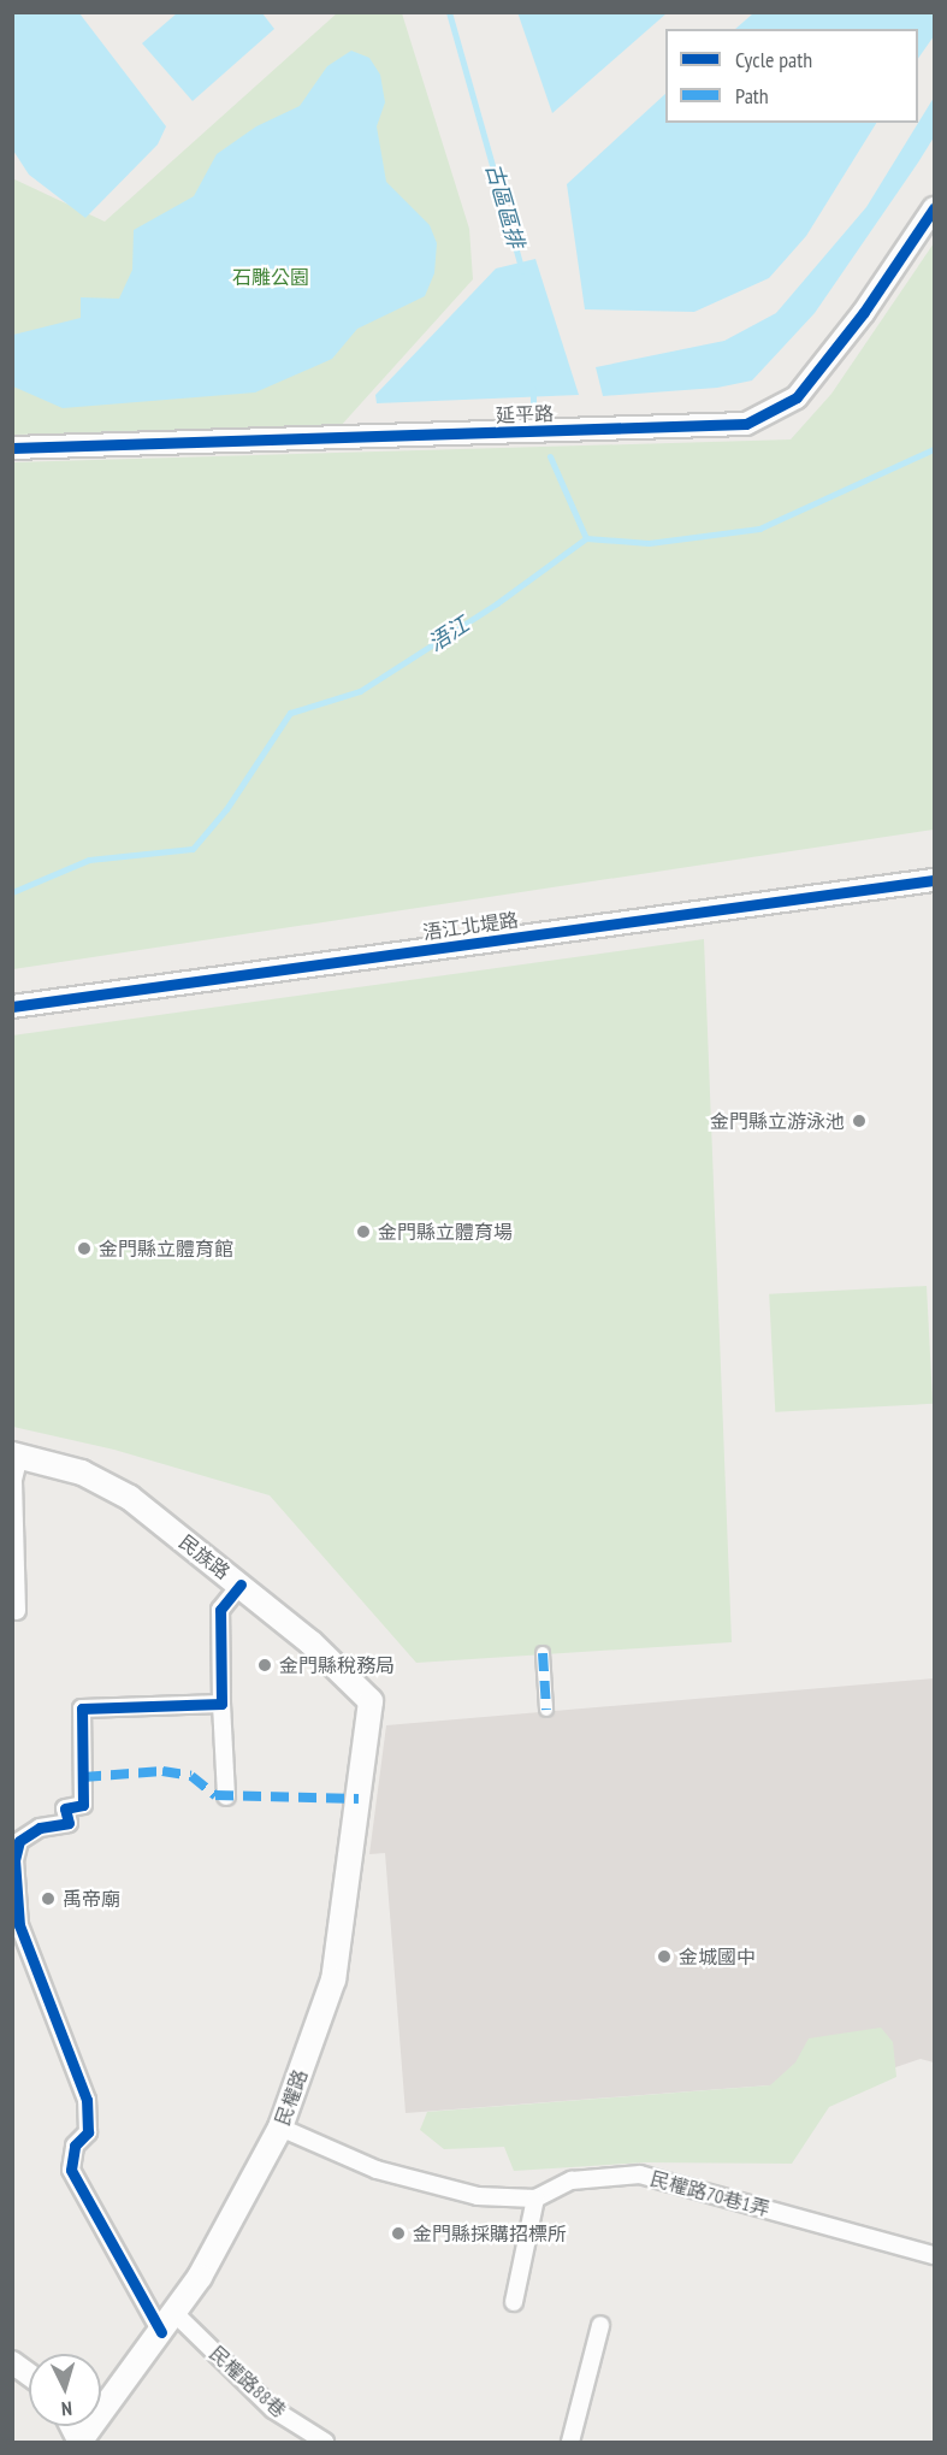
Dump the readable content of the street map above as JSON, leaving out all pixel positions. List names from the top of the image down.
{
  "streets": {
    "main road": ["民族路", "民權路"],
    "street": [
      "延平路",
      "浯江北堤路",
      "民權路70巷1弄",
      "民權路88巷"
    ]
  },
  "crossings": [
    ["民族路", "民權路"],
    ["民權路", "民權路70巷1弄"],
    ["民權路", "民權路88巷"]
  ],
  "water": ["古區區排", "浯江"],
  "parks": ["石雕公園"],
  "places": [
    "金門縣立游泳池",
    "金門縣立體育場",
    "金門縣立體育館",
    "金門縣稅務局",
    "禹帝廟",
    "金城國中",
    "金門縣採購招標所"
  ],
  "legend": ["Cycle path", "Path"],
  "north": "bottom"
}
